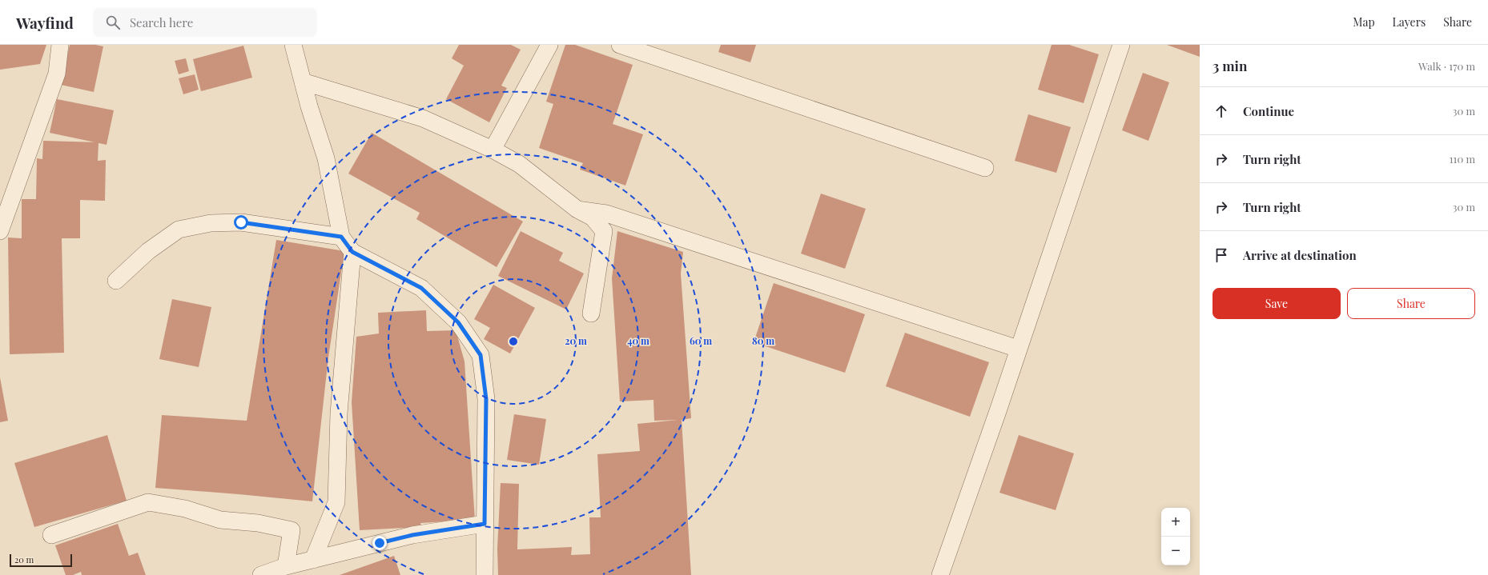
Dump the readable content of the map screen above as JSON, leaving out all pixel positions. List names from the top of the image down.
{
  "scale_bar": "20 m",
  "page": {
    "header": "Wayfind",
    "search": "Search here",
    "nav": ["Map", "Layers", "Share"],
    "heading": ["3 min", "Walk · 170 m"],
    "list": [
      ["Continue", "30 m"],
      ["Turn right", "110 m"],
      ["Turn right", "30 m"],
      "Arrive at destination"
    ],
    "buttons": ["Save", "Share"],
    "map_buttons": ["+", "−"],
    "scale": "20 m"
  },
  "rings": [
    "20 m",
    "40 m",
    "60 m",
    "80 m"
  ]
}
